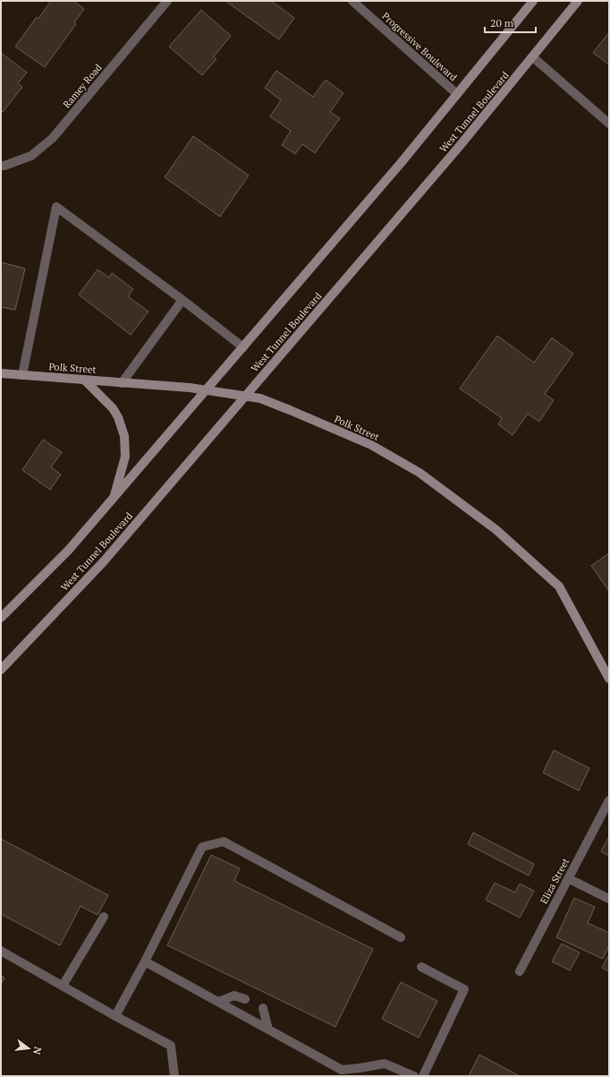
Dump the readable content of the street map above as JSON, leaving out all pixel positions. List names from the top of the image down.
{
  "streets": {
    "main road": ["West Tunnel Boulevard", "Polk Street"],
    "street": ["Progressive Boulevard", "Ramey Road", "Eliza Street"]
  },
  "crossings": [
    ["West Tunnel Boulevard", "Polk Street"]
  ],
  "scale_bar": "20 m",
  "north": "right"
}
